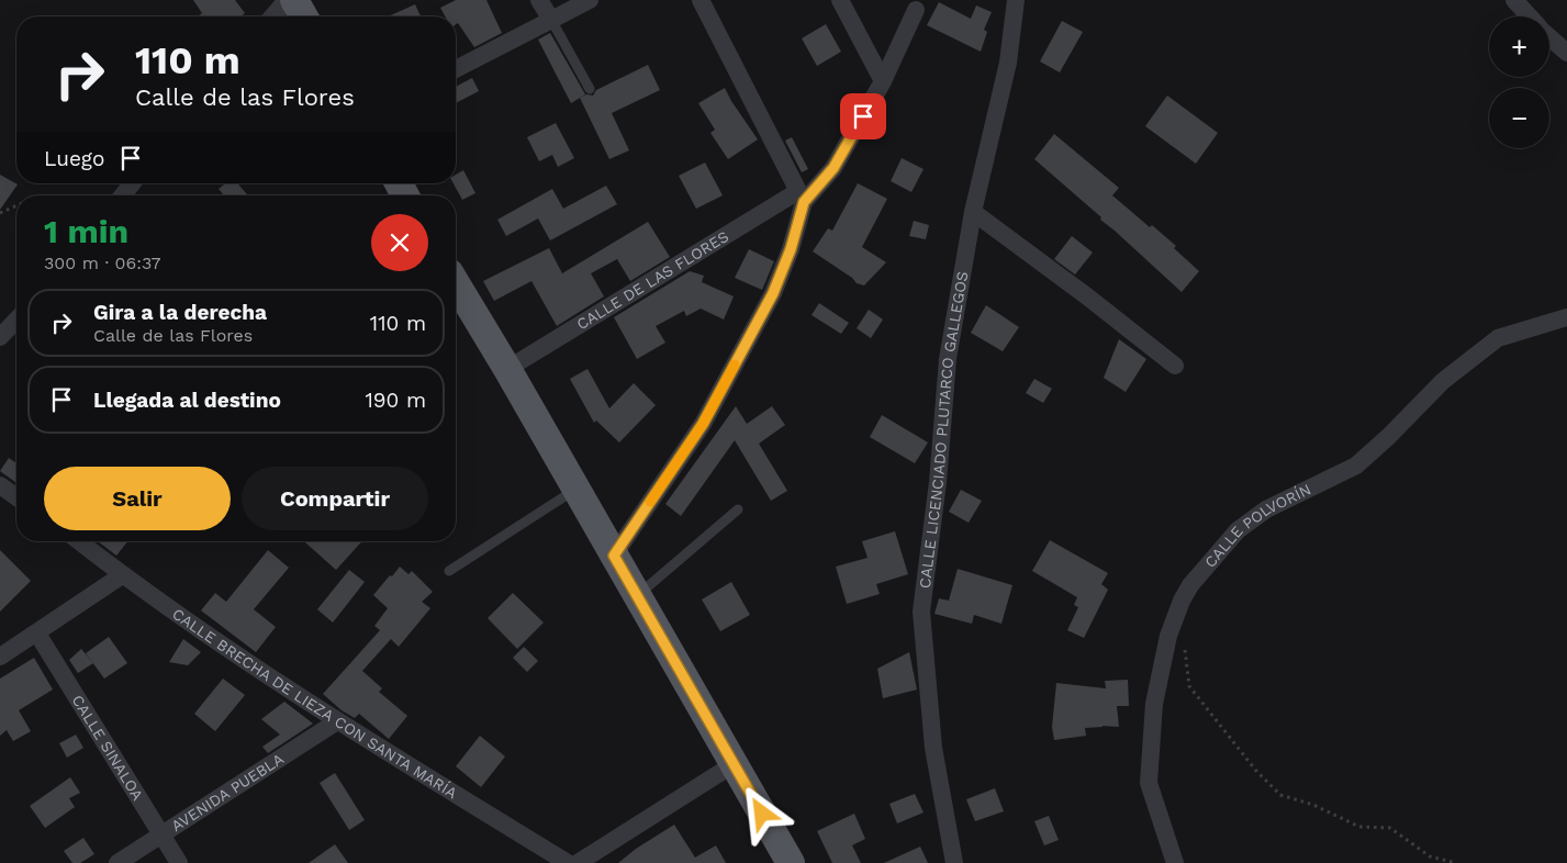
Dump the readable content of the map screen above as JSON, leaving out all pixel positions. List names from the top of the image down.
{
  "streets": {
    "street": [
      "CALLE DE LAS FLORES",
      "CALLE LICENCIADO PLUTARCO GALLEGOS",
      "CALLE POLVORÍN",
      "CALLE BRECHA DE LIEZA CON SANTA MARÍA",
      "CALLE SINALOA",
      "AVENIDA PUEBLA"
    ]
  },
  "crossings": [
    ["CALLE BRECHA DE LIEZA CON SANTA MARÍA", "AVENIDA PUEBLA"],
    ["CALLE SINALOA", "AVENIDA PUEBLA"]
  ],
  "page": {
    "map_buttons": ["+", "−"],
    "turn": ["110 m", "Calle de las Flores"],
    "then": "Luego",
    "heading": ["1 min", "300 m · 06:37"],
    "list": [
      {
        "name": "Gira a la derecha",
        "note": "Calle de las Flores",
        "value": "110 m"
      },
      {
        "name": "Llegada al destino",
        "value": "190 m"
      }
    ],
    "buttons": ["Salir", "Compartir"]
  }
}
